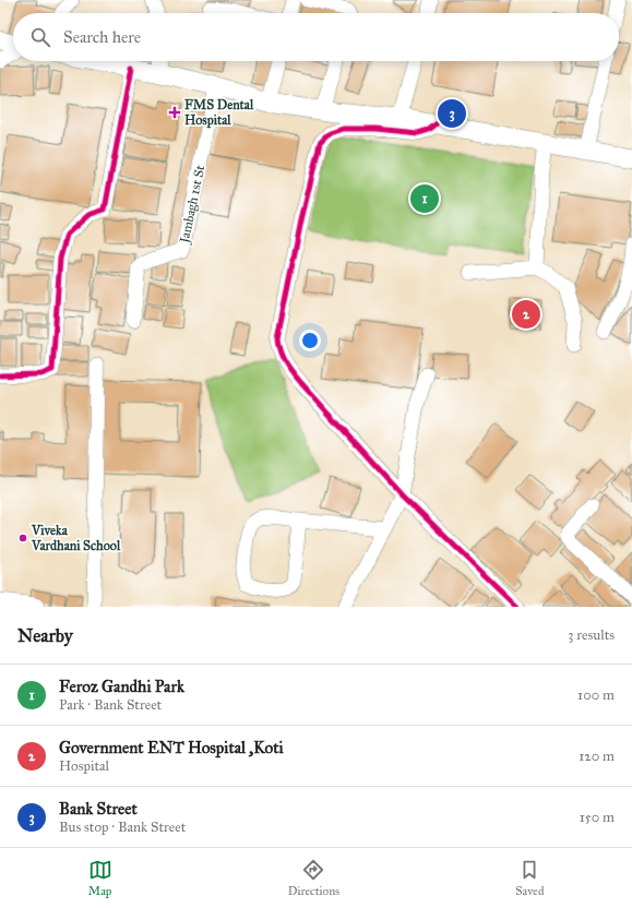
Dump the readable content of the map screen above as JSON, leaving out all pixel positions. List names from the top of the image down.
{
  "streets": {
    "street": ["Jambagh 1st St"]
  },
  "places": {
    "health": ["FMS Dental Hospital"],
    "other": ["Viveka Vardhani School"]
  },
  "page": {
    "search": "Search here",
    "pins": ["3", "1", "2"],
    "heading": ["Nearby", "3 results"],
    "list": [
      {
        "mark": "1",
        "name": "Feroz Gandhi Park",
        "note": "Park · Bank Street",
        "value": "100 m"
      },
      {
        "mark": "2",
        "name": "Government ENT Hospital ,Koti",
        "note": "Hospital",
        "value": "120 m"
      },
      {
        "mark": "3",
        "name": "Bank Street",
        "note": "Bus stop · Bank Street",
        "value": "150 m"
      }
    ],
    "nav": ["Map", "Directions", "Saved"]
  }
}
